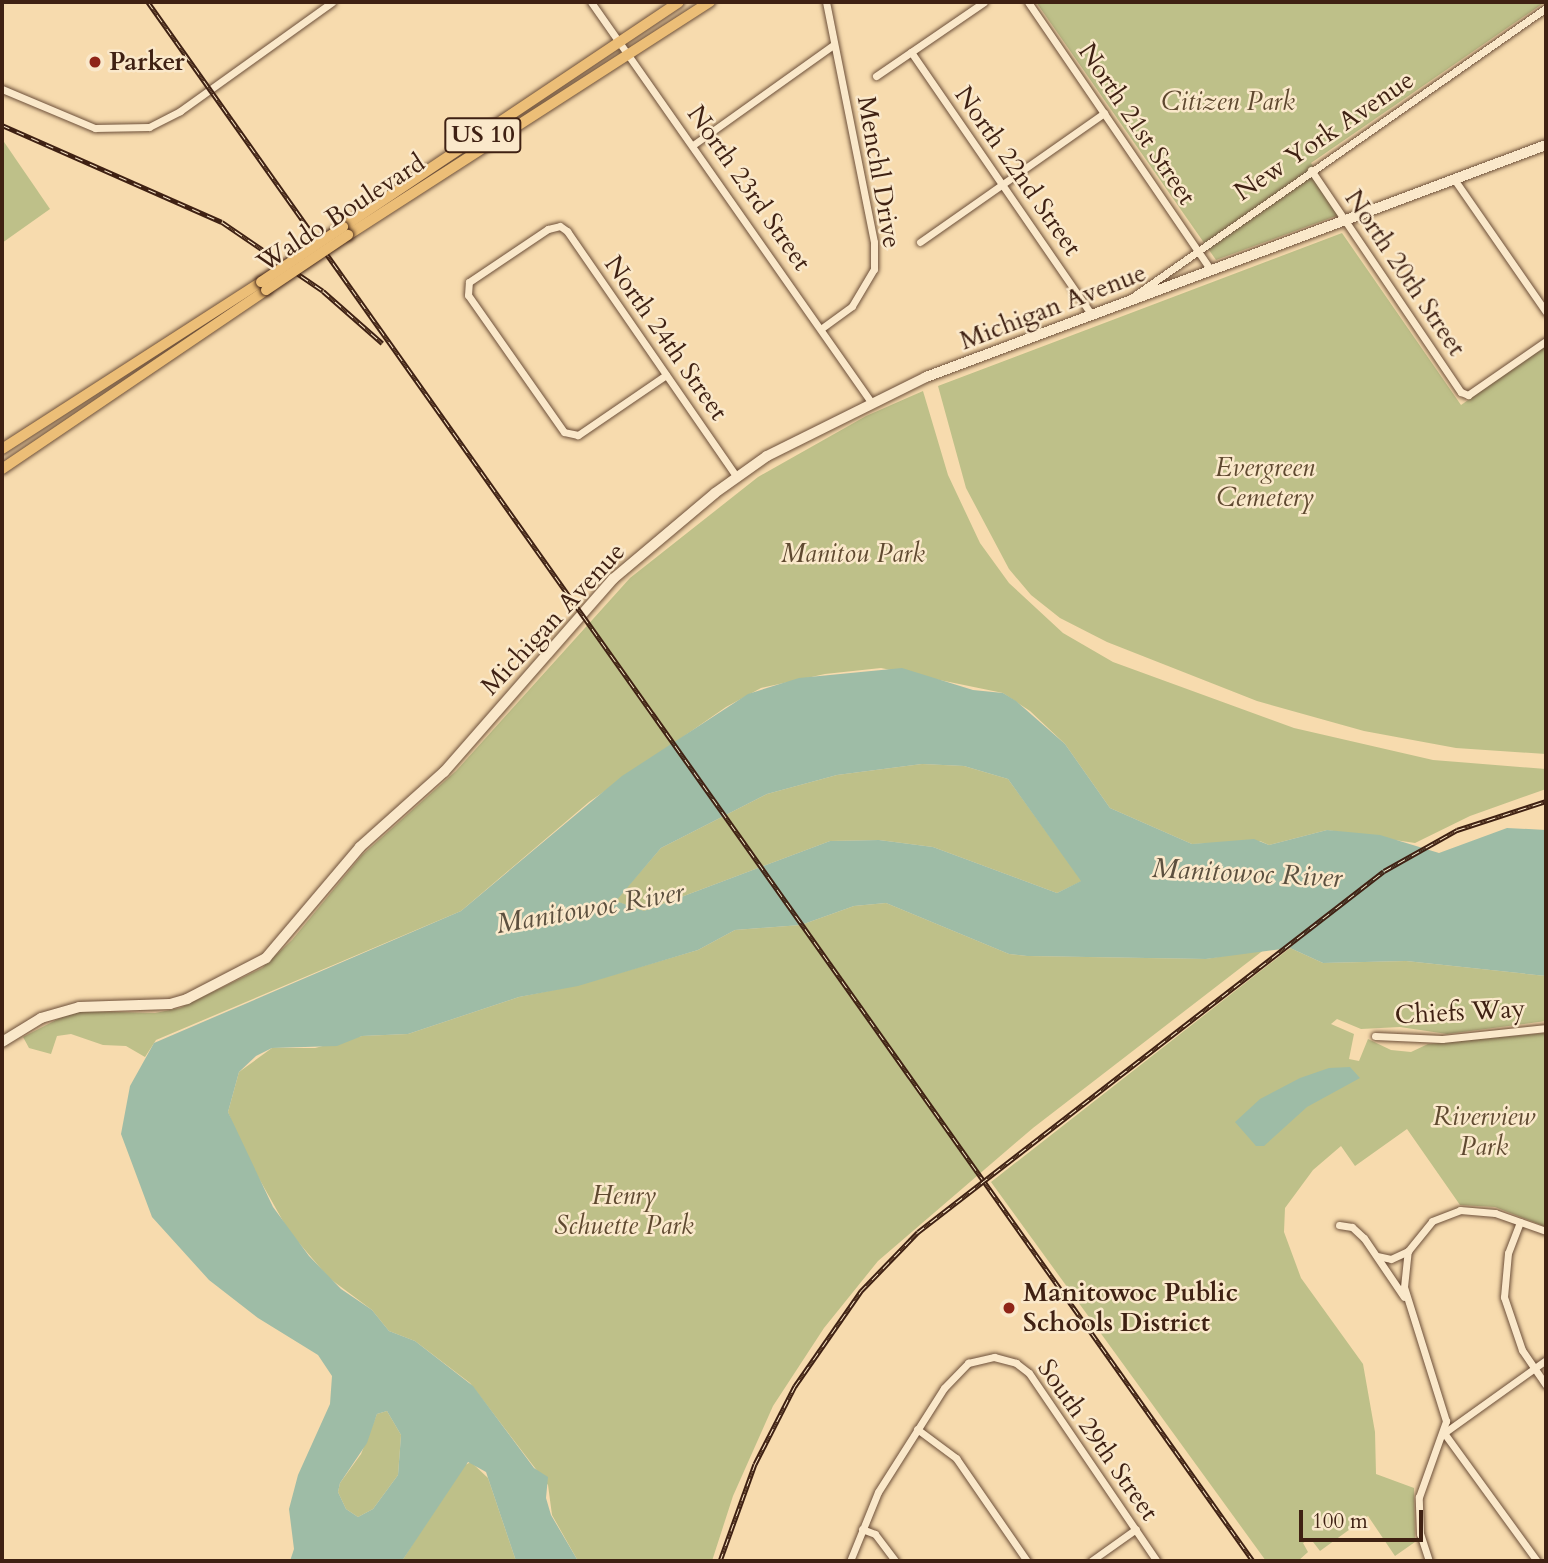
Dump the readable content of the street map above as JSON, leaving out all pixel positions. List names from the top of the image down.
{
  "streets": {
    "main road": ["US 10", "Waldo Boulevard"],
    "street": [
      "North 21st Street",
      "New York Avenue",
      "North 22nd Street",
      "Menchl Drive",
      "North 23rd Street",
      "North 20th Street",
      "Michigan Avenue",
      "North 24th Street",
      "Chiefs Way",
      "South 29th Street"
    ]
  },
  "crossings": [
    ["North 21st Street", "New York Avenue"],
    ["North 21st Street", "Michigan Avenue"],
    ["New York Avenue", "North 20th Street"],
    ["New York Avenue", "Michigan Avenue"],
    ["North 22nd Street", "Michigan Avenue"],
    ["Menchl Drive", "North 23rd Street"],
    ["North 23rd Street", "Waldo Boulevard"],
    ["North 23rd Street", "Michigan Avenue"],
    ["North 20th Street", "Michigan Avenue"],
    ["Michigan Avenue", "North 24th Street"]
  ],
  "water": ["Manitowoc River"],
  "parks": [
    "Citizen Park",
    "Evergreen Cemetery",
    "Manitou Park",
    "Riverview Park",
    "Henry Schuette Park"
  ],
  "places": ["Parker", "Manitowoc Public Schools District"],
  "scale_bar": "100 m"
}
